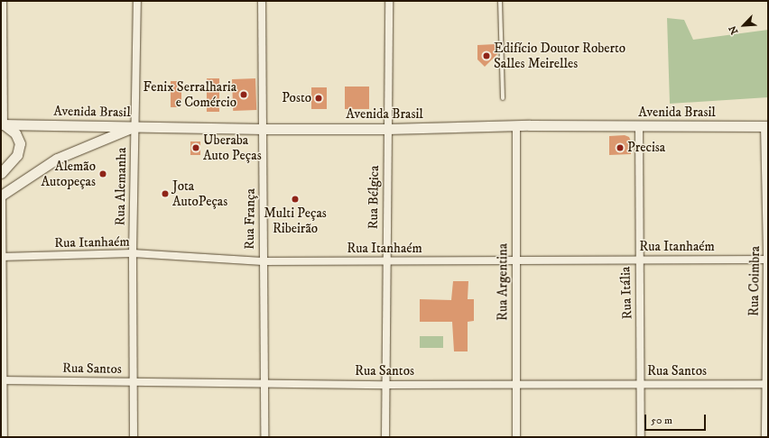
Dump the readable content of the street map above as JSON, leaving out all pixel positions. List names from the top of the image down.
{
  "streets": {
    "main road": ["Avenida Brasil"],
    "street": [
      "Rua Alemanha",
      "Rua Bélgica",
      "Rua França",
      "Rua Itanhaém",
      "Rua Coimbra",
      "Rua Argentina",
      "Rua Itália",
      "Rua Santos"
    ]
  },
  "crossings": [
    ["Avenida Brasil", "Rua Alemanha"],
    ["Avenida Brasil", "Rua Bélgica"],
    ["Avenida Brasil", "Rua França"],
    ["Avenida Brasil", "Rua Coimbra"],
    ["Avenida Brasil", "Rua Argentina"],
    ["Avenida Brasil", "Rua Itália"],
    ["Rua Alemanha", "Rua Itanhaém"],
    ["Rua Alemanha", "Rua Santos"],
    ["Rua Bélgica", "Rua Itanhaém"],
    ["Rua Bélgica", "Rua Santos"],
    ["Rua França", "Rua Itanhaém"],
    ["Rua França", "Rua Santos"],
    ["Rua Itanhaém", "Rua Coimbra"],
    ["Rua Itanhaém", "Rua Argentina"],
    ["Rua Itanhaém", "Rua Itália"],
    ["Rua Coimbra", "Rua Santos"],
    ["Rua Argentina", "Rua Santos"],
    ["Rua Itália", "Rua Santos"]
  ],
  "places": [
    "Edifício Doutor Roberto Salles Meirelles",
    "Fenix Serralharia e Comércio",
    "Posto",
    "Uberaba Auto Peças",
    "Precisa",
    "Alemão Autopeças",
    "Jota AutoPeças",
    "Multi Peças Ribeirão"
  ],
  "scale_bar": "50 m",
  "north": "bottom left"
}
